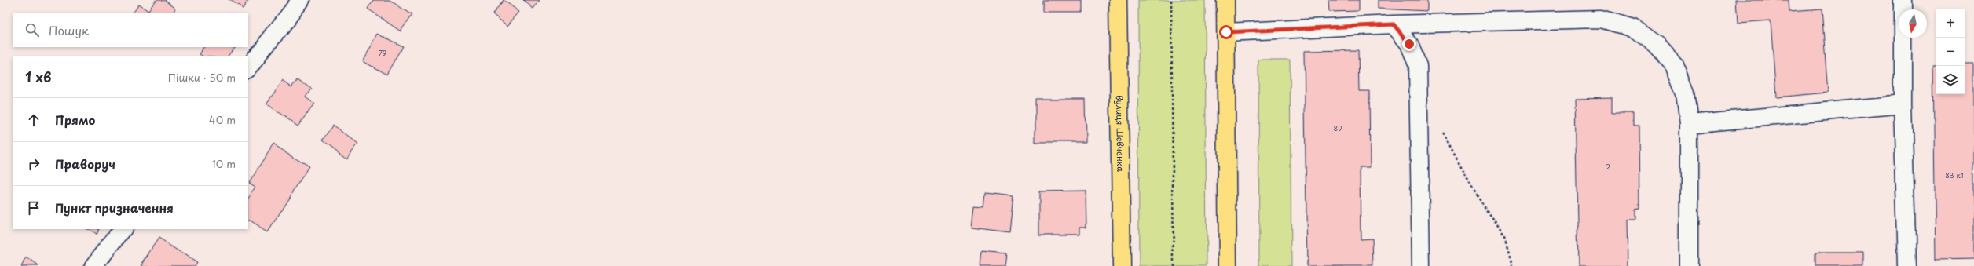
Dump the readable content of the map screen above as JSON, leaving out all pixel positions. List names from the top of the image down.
{
  "streets": {
    "main road": ["вулиця Шевченка"]
  },
  "house_numbers": [
    "79",
    "89",
    "2",
    "83 к1"
  ],
  "north": "bottom",
  "page": {
    "map_buttons": ["+", "−"],
    "search": "Пошук",
    "heading": ["1 хв", "Пішки · 50 m"],
    "list": [
      ["Прямо", "40 m"],
      ["Праворуч", "10 m"],
      "Пункт призначення"
    ]
  }
}
